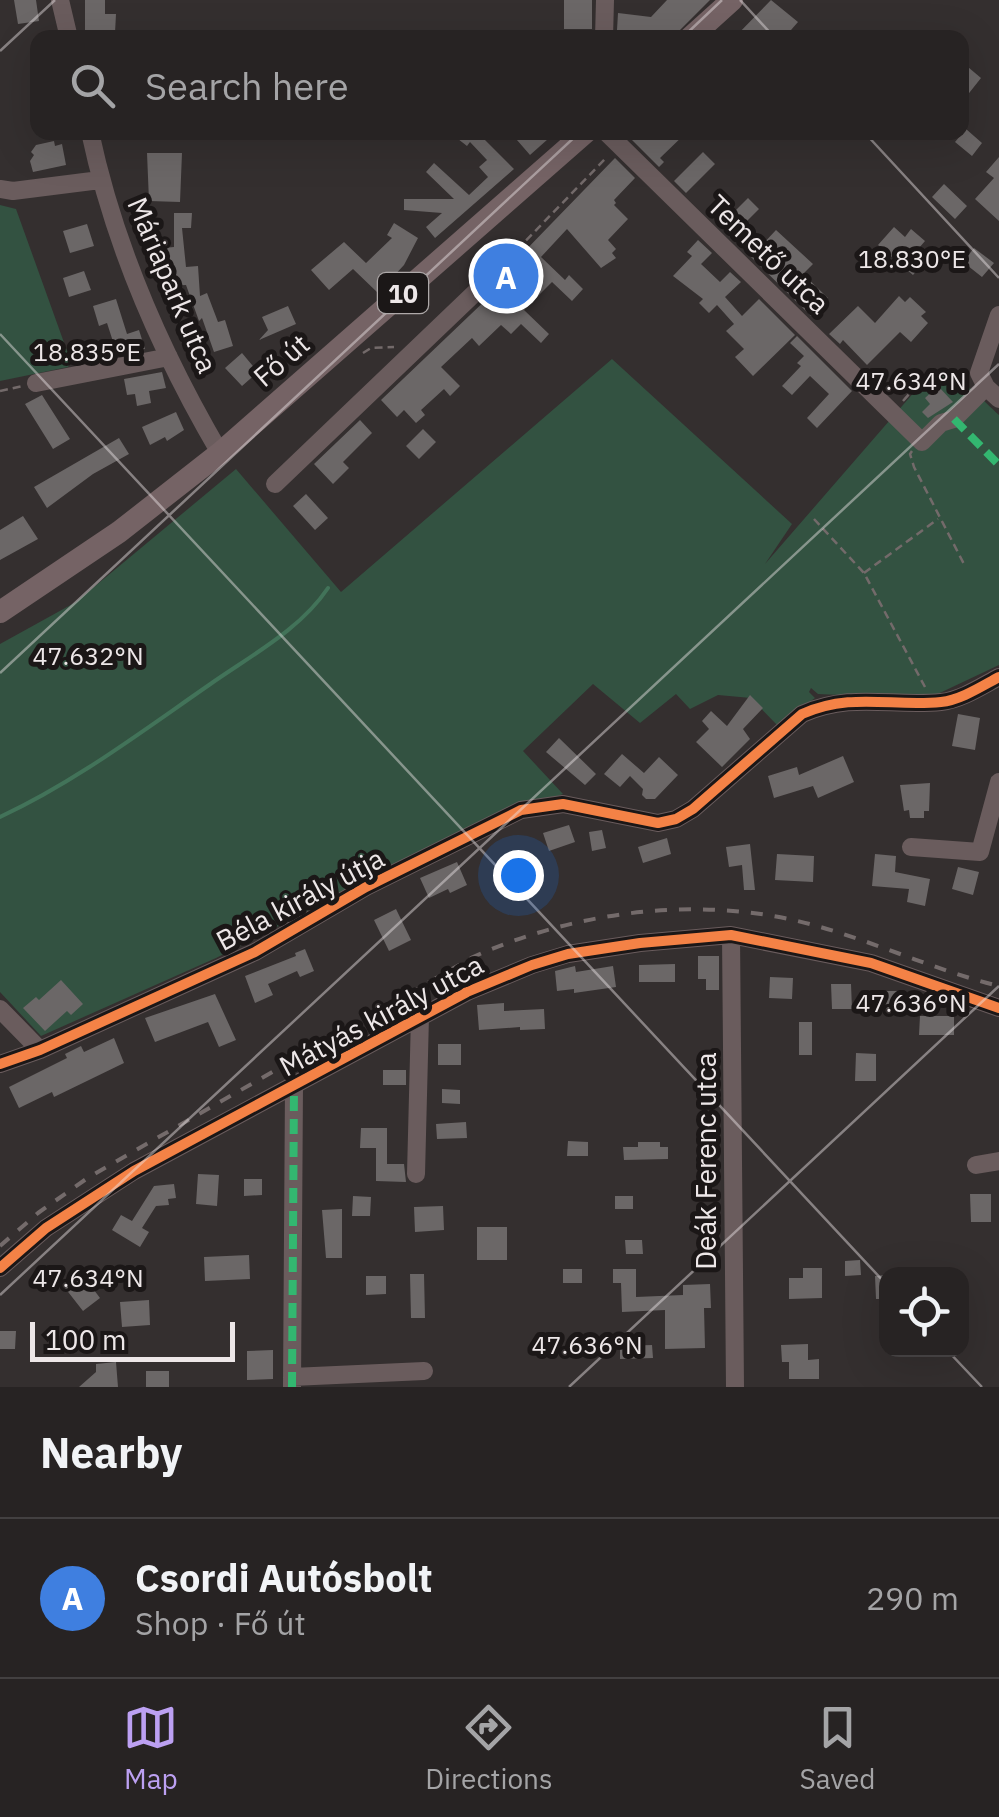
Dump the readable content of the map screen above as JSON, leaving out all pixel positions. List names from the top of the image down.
{
  "streets": {
    "main road": ["10", "Fő út"],
    "street": [
      "Temető utca",
      "Máriapark utca",
      "Béla király útja",
      "Mátyás király utca",
      "Deák Ferenc utca"
    ]
  },
  "crossings": [
    ["Máriapark utca", "Fő út"],
    ["Mátyás király utca", "Deák Ferenc utca"]
  ],
  "scale_bar": "100 m",
  "page": {
    "search": "Search here",
    "pins": "A",
    "scale": "100 m",
    "heading": "Nearby",
    "list": [
      {
        "mark": "A",
        "name": "Csordi Autósbolt",
        "note": "Shop · Fő út",
        "value": "290 m"
      }
    ],
    "nav": ["Map", "Directions", "Saved"]
  },
  "coordinates": [
    "18.830°E",
    "18.835°E",
    "47.634°N",
    "47.632°N",
    "47.636°N"
  ]
}
